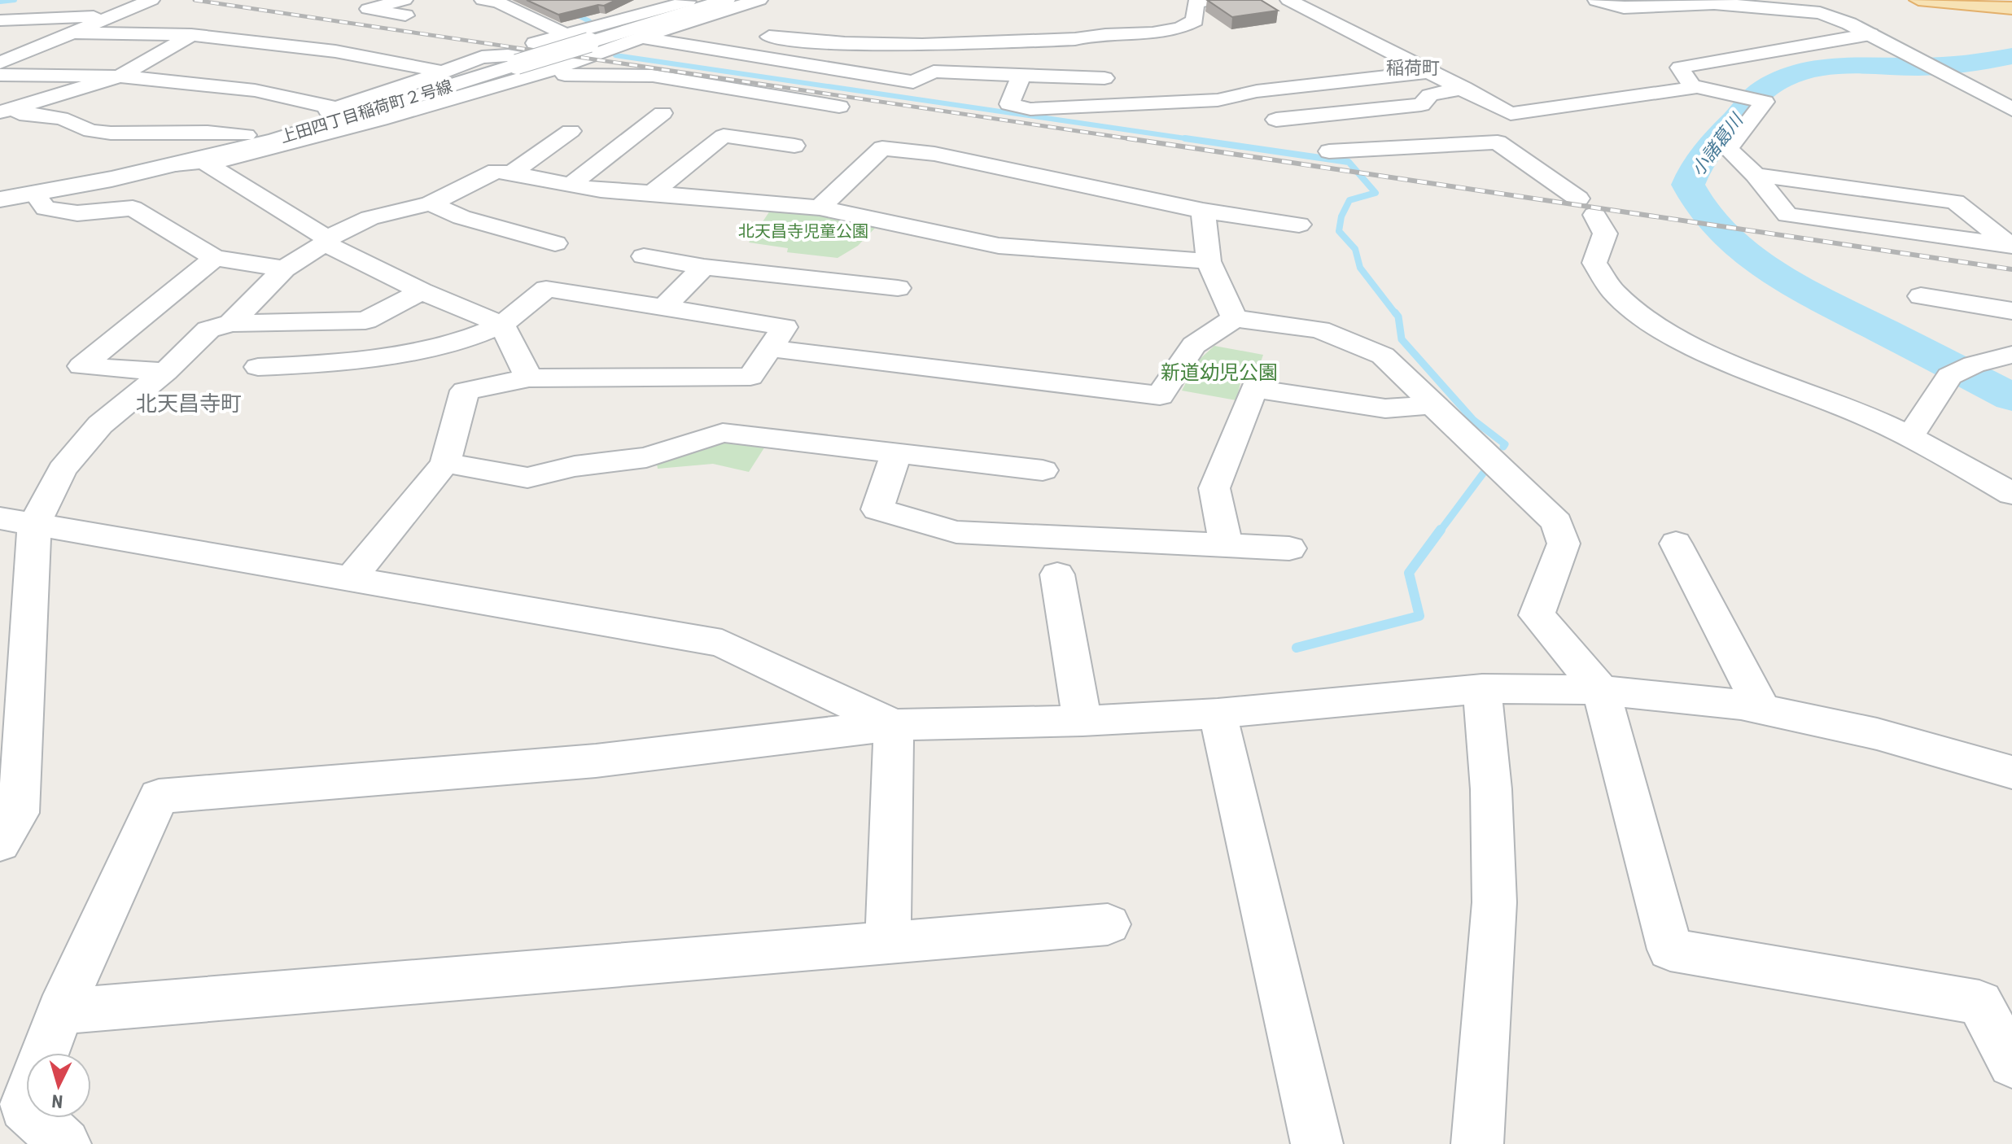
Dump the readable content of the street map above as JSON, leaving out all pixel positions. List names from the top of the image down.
{
  "streets": {
    "street": ["上田四丁目稲荷町２号線"]
  },
  "districts": ["稲荷町", "北天昌寺町"],
  "water": ["小諸葛川"],
  "parks": ["北天昌寺児童公園", "新道幼児公園"],
  "north": "bottom"
}
